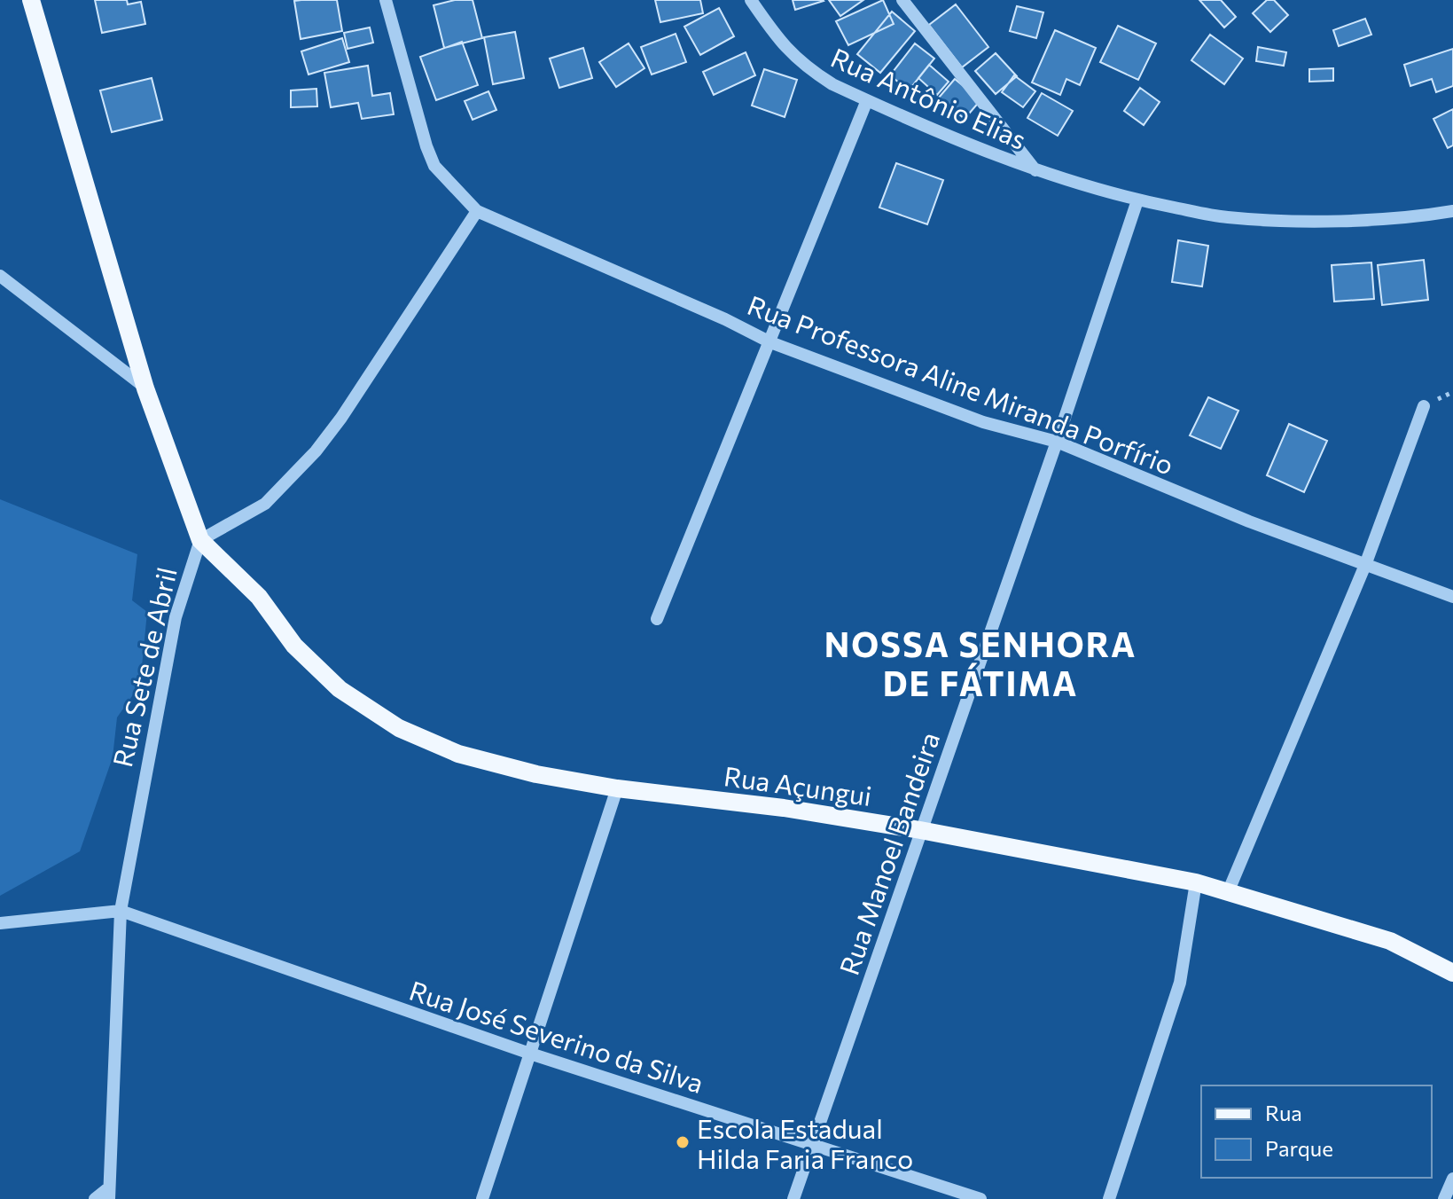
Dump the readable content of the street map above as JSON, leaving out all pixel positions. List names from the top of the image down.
{
  "streets": {
    "main road": ["Rua Sete de Abril", "Rua Açungui"],
    "street": [
      "Rua Antônio Elias",
      "Rua Professora Aline Miranda Porfírio",
      "Rua Manoel Bandeira",
      "Rua José Severino da Silva"
    ]
  },
  "crossings": [
    ["Rua Antônio Elias", "Rua Manoel Bandeira"],
    ["Rua Professora Aline Miranda Porfírio", "Rua Manoel Bandeira"],
    ["Rua Sete de Abril", "Rua Açungui"],
    ["Rua Sete de Abril", "Rua José Severino da Silva"],
    ["Rua Açungui", "Rua Manoel Bandeira"],
    ["Rua Manoel Bandeira", "Rua José Severino da Silva"]
  ],
  "districts": ["NOSSA SENHORA DE FÁTIMA"],
  "places": ["Escola Estadual Hilda Faria Franco"],
  "legend": ["Rua", "Parque"]
}
